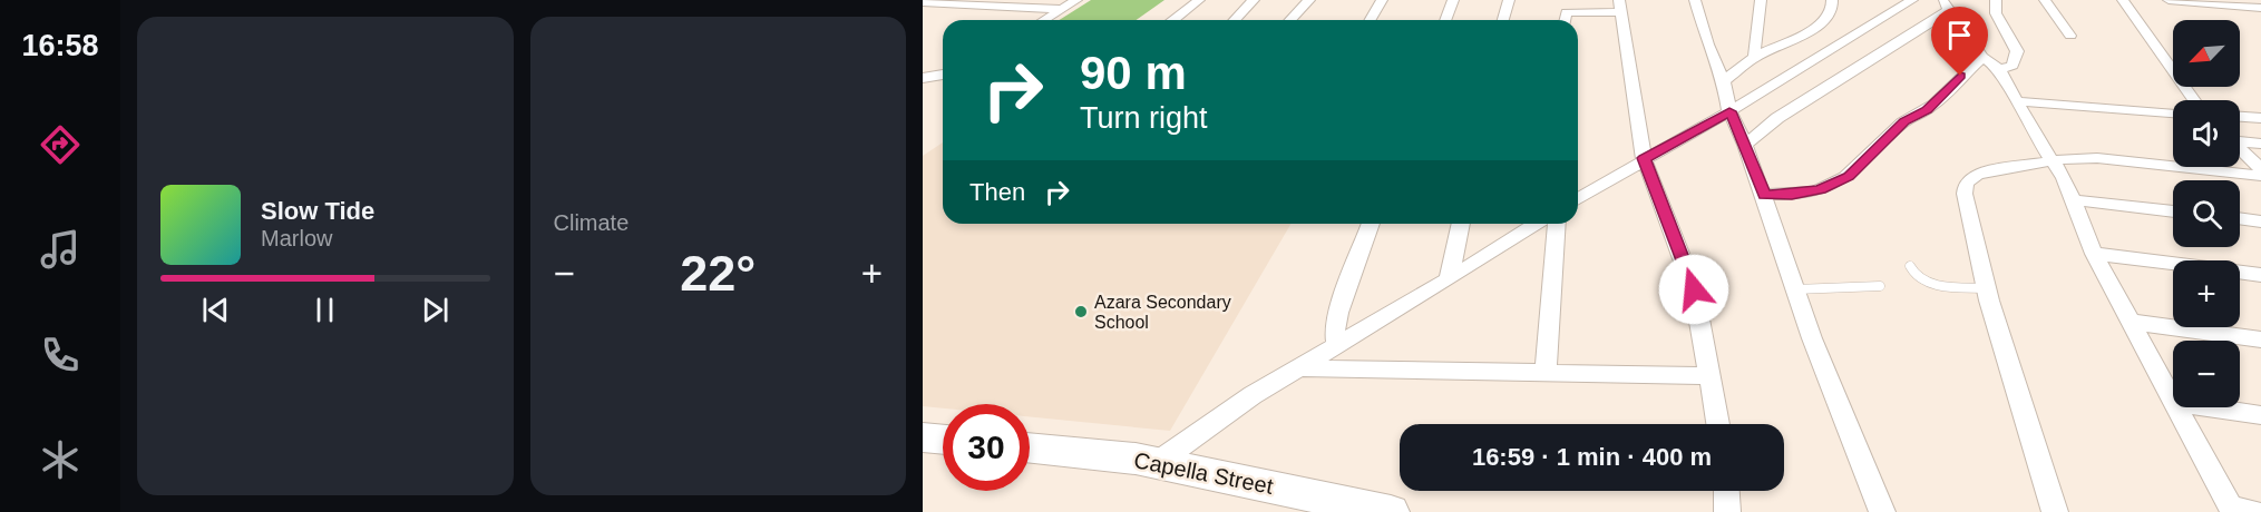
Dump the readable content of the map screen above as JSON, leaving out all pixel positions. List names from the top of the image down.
{
  "streets": {
    "street": ["Capella Street"]
  },
  "places": ["Azara Secondary School"],
  "north": "bottom left",
  "page": {
    "tabs": "16:58",
    "tile": "Climate",
    "map_buttons": ["+", "−"],
    "turn": ["90 m", "Turn right"],
    "then": "Then",
    "song": ["Slow Tide", "Marlow"],
    "heat": ["−", "22°", "+"],
    "limit": "30",
    "trip": "16:59 · 1 min · 400 m"
  }
}
